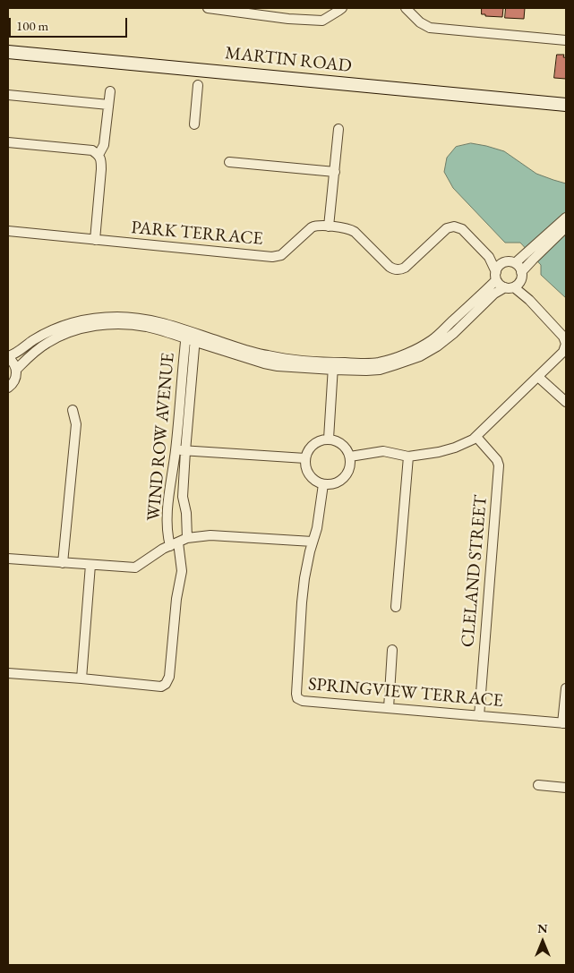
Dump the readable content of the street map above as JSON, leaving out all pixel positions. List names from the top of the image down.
{
  "streets": {
    "street": [
      "MARTIN ROAD",
      "PARK TERRACE",
      "WIND ROW AVENUE",
      "CLELAND STREET",
      "SPRINGVIEW TERRACE"
    ]
  },
  "crossings": [
    ["CLELAND STREET", "SPRINGVIEW TERRACE"]
  ],
  "scale_bar": "100 m",
  "north": "top"
}
